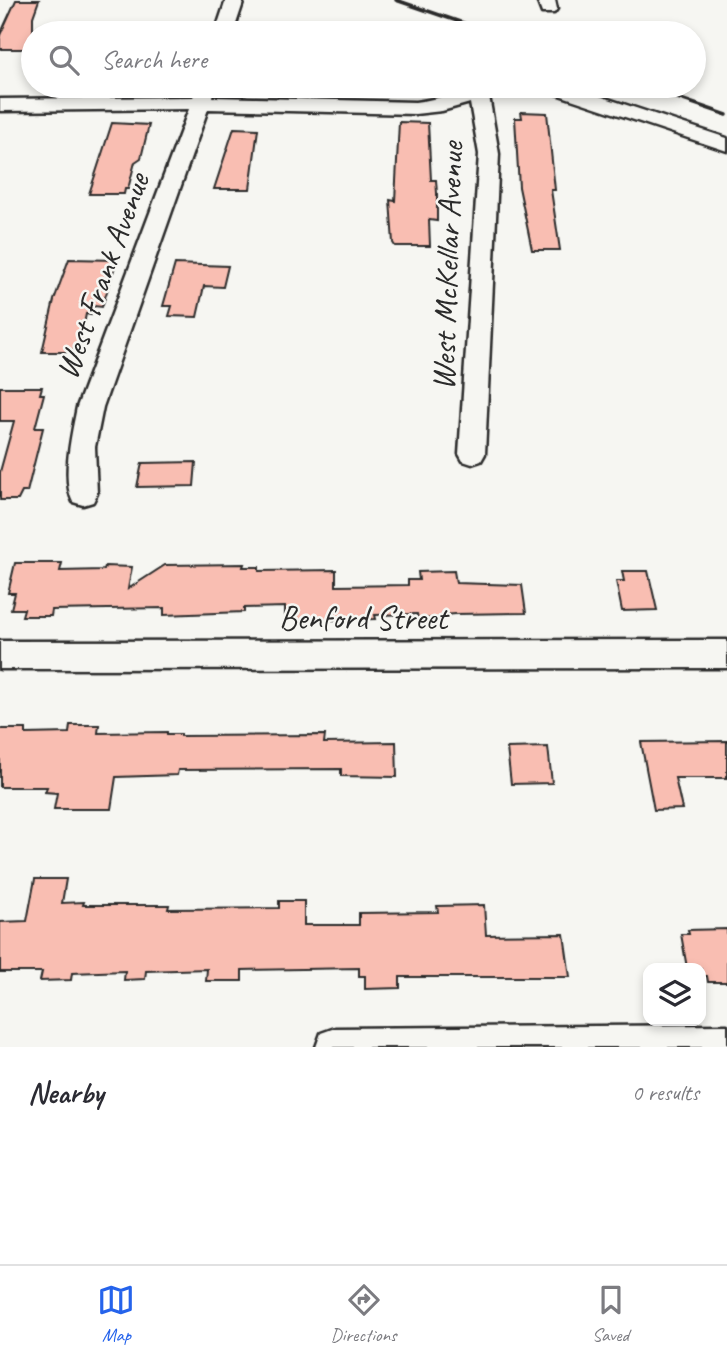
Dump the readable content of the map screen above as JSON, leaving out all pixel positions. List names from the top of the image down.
{
  "streets": {
    "street": ["West McKellar Avenue", "West Frank Avenue", "Benford Street"]
  },
  "page": {
    "search": "Search here",
    "heading": ["Nearby", "0 results"],
    "nav": ["Map", "Directions", "Saved"]
  }
}
